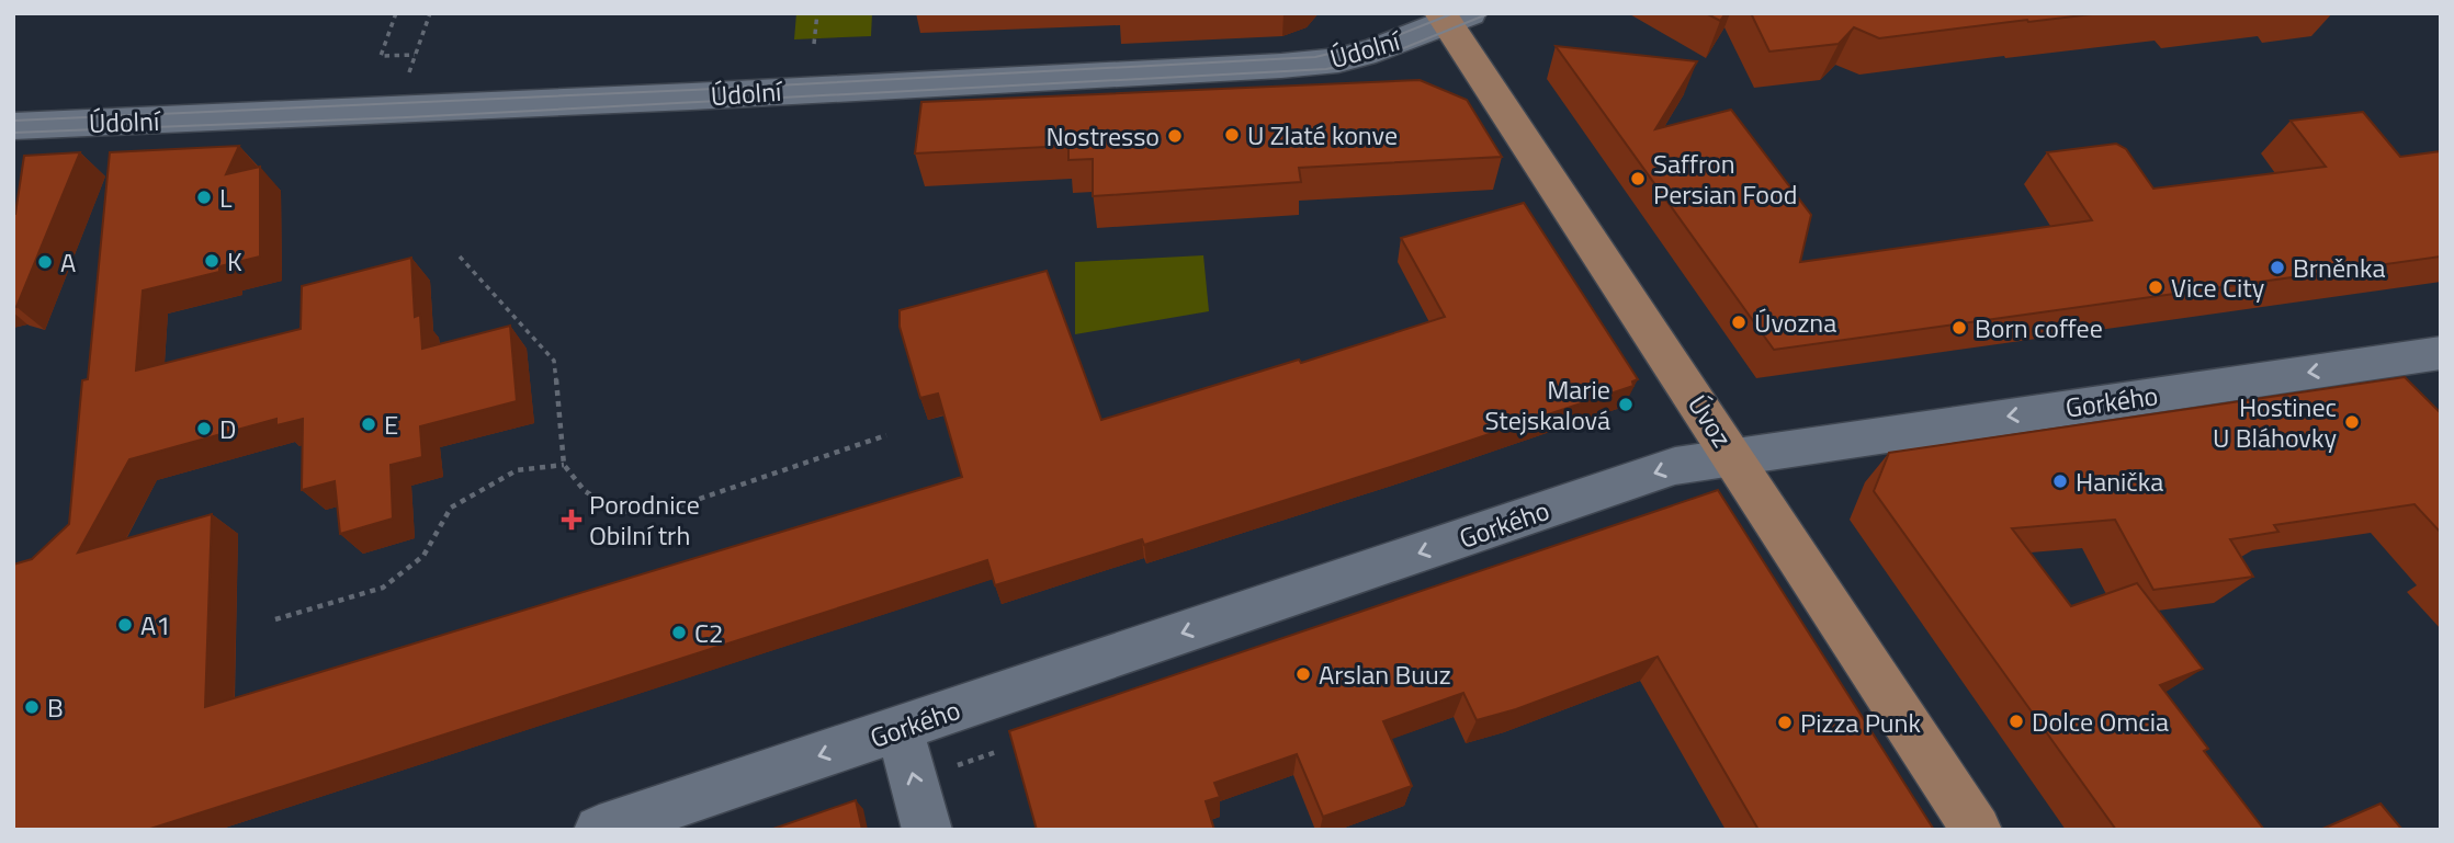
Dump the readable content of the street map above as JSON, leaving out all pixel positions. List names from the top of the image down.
{
  "streets": {
    "main road": ["Úvoz"],
    "street": ["Údolní", "Gorkého"]
  },
  "crossings": [
    ["Údolní", "Úvoz"],
    ["Gorkého", "Úvoz"]
  ],
  "one_way": ["Gorkého"],
  "places": {
    "other": [
      "U Zlaté konve",
      "Nostresso",
      "Saffron Persian Food",
      "L",
      "K",
      "A",
      "Brněnka",
      "Vice City",
      "Úvozna",
      "Born coffee",
      "Marie Stejskalová",
      "Hostinec U Bláhovky",
      "E",
      "D",
      "Hanička",
      "A1",
      "C2",
      "Arslan Buuz",
      "B",
      "Dolce Omcia",
      "Pizza Punk"
    ],
    "health": ["Porodnice Obilní trh"]
  }
}
